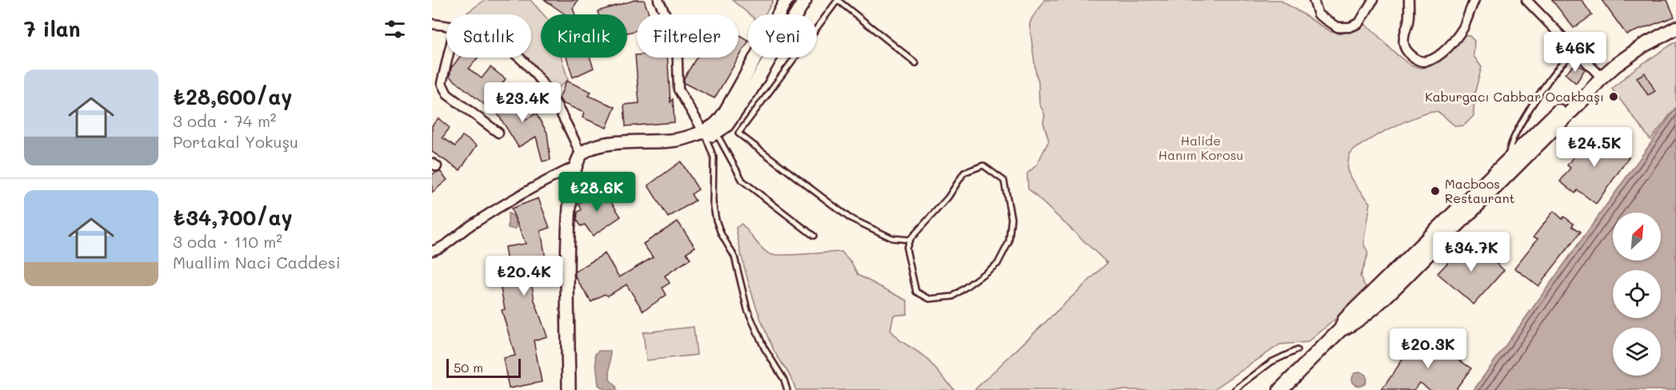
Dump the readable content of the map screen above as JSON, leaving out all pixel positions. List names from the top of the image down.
{
  "parks": ["Halide Hanım Korosu"],
  "places": ["Kaburgacı Cabbar Ocakbaşı", "Macboos Restaurant"],
  "scale_bar": "50 m",
  "north": "top right",
  "page": {
    "heading": "7 ilan",
    "chip": [
      "Satılık",
      "Kiralık",
      "Filtreler",
      "Yeni"
    ],
    "price": [
      "₺46K",
      "₺23.4K",
      "₺24.5K",
      "₺28.6K",
      "₺34.7K",
      "₺20.4K",
      "₺20.3K"
    ],
    "list": [
      {
        "name": "₺28,600/ay",
        "note": "3 oda · 74 m² · Portakal Yokuşu"
      },
      {
        "name": "₺34,700/ay",
        "note": "3 oda · 110 m² · Muallim Naci Caddesi"
      }
    ],
    "scale": "50 m"
  }
}
